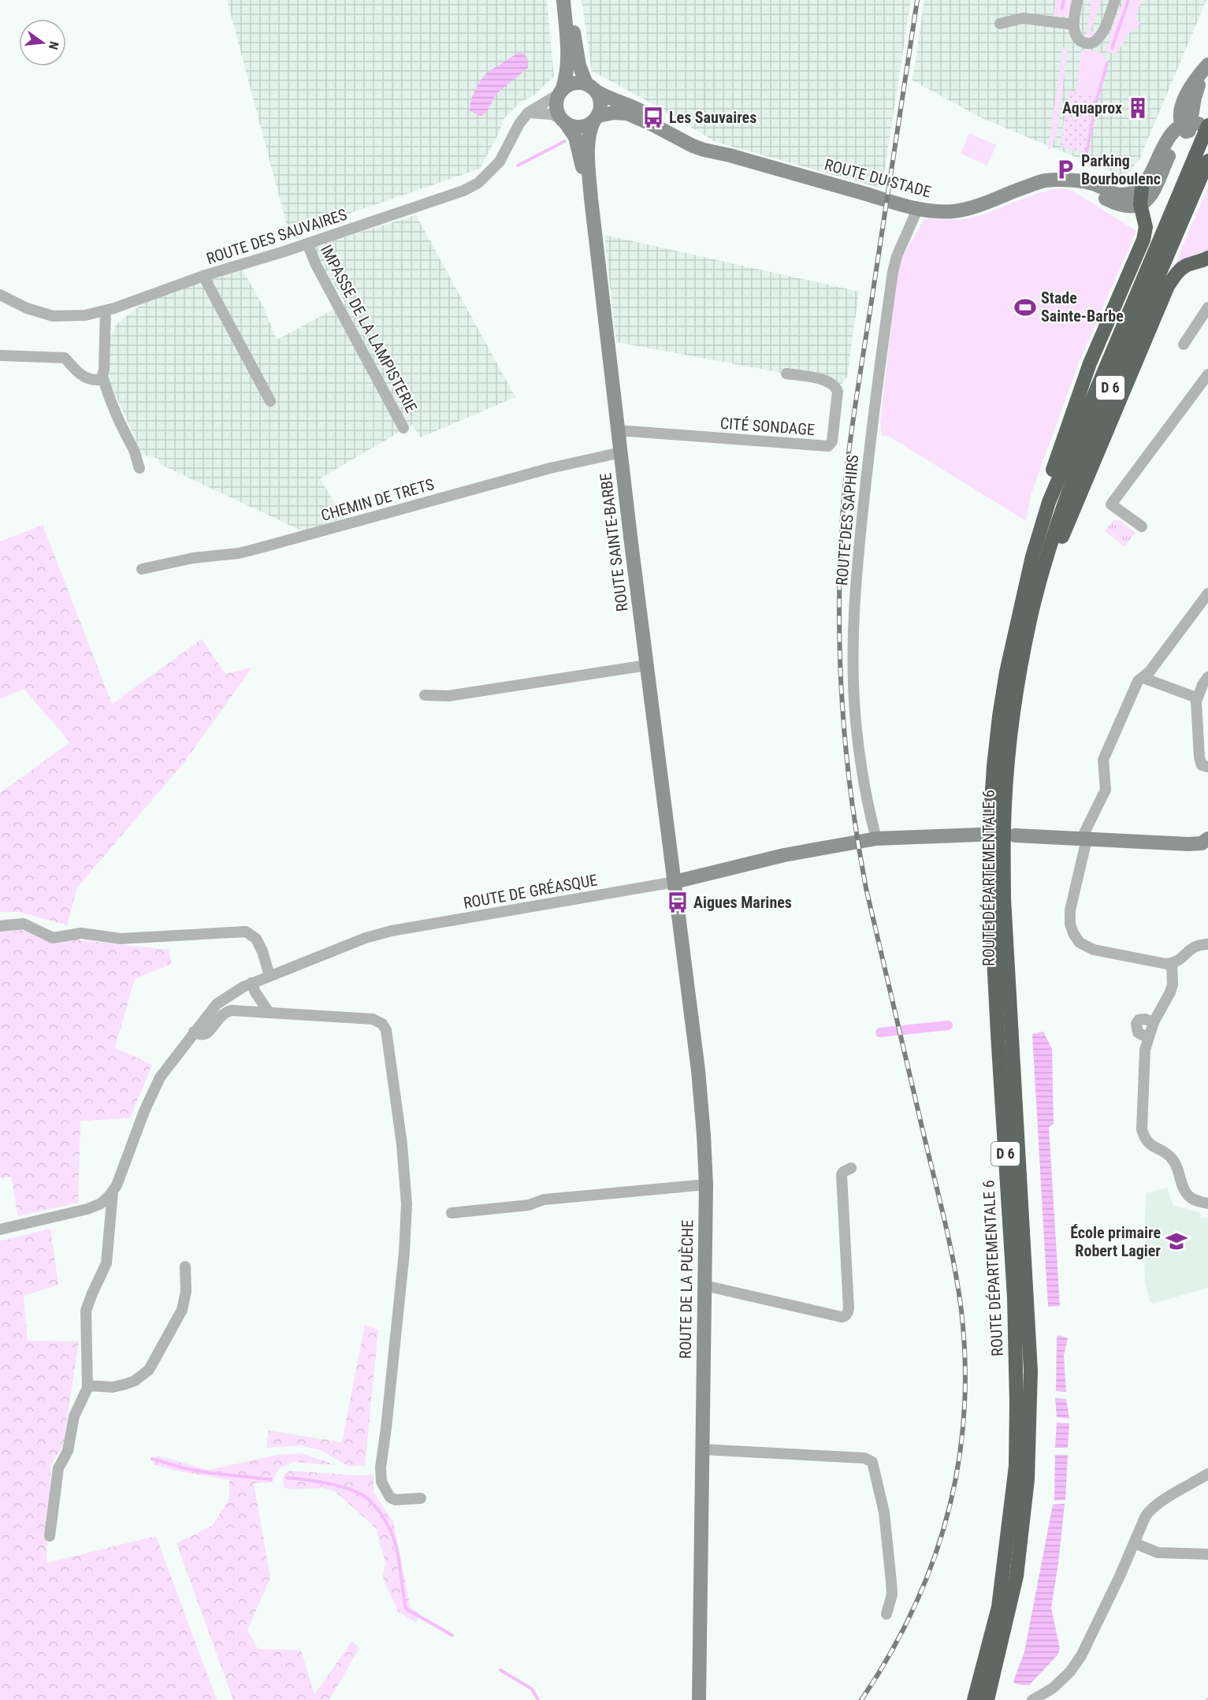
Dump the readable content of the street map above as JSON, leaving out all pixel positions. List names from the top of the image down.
{
  "streets": {
    "highway": ["D 6", "ROUTE DÉPARTEMENTALE 6"],
    "main road": ["ROUTE DU STADE", "ROUTE SAINTE-BARBE", "ROUTE DE LA PUÈCHE"],
    "street": [
      "ROUTE DES SAUVAIRES",
      "IMPASSE DE LA LAMPISTERIE",
      "CITÉ SONDAGE",
      "CHEMIN DE TRETS",
      "ROUTE DES SAPHIRS",
      "ROUTE DE GRÉASQUE"
    ]
  },
  "crossings": [
    ["ROUTE DU STADE", "ROUTE DES SAUVAIRES"],
    ["ROUTE DU STADE", "ROUTE DES SAPHIRS"],
    ["ROUTE DU STADE", "ROUTE SAINTE-BARBE"],
    ["ROUTE DES SAUVAIRES", "IMPASSE DE LA LAMPISTERIE"],
    ["ROUTE DES SAUVAIRES", "ROUTE SAINTE-BARBE"],
    ["D 6", "ROUTE DÉPARTEMENTALE 6"],
    ["CITÉ SONDAGE", "ROUTE SAINTE-BARBE"],
    ["CHEMIN DE TRETS", "ROUTE SAINTE-BARBE"],
    ["ROUTE SAINTE-BARBE", "ROUTE DE GRÉASQUE"],
    ["ROUTE SAINTE-BARBE", "ROUTE DE LA PUÈCHE"],
    ["ROUTE DE GRÉASQUE", "ROUTE DE LA PUÈCHE"]
  ],
  "places": {
    "building": ["Aquaprox"],
    "bus stop": ["Les Sauvaires", "Aigues Marines"],
    "parking": ["Parking Bourboulenc"],
    "sports": ["Stade Sainte-Barbe"],
    "school or university": ["École primaire Robert Lagier"]
  },
  "north": "right"
}
